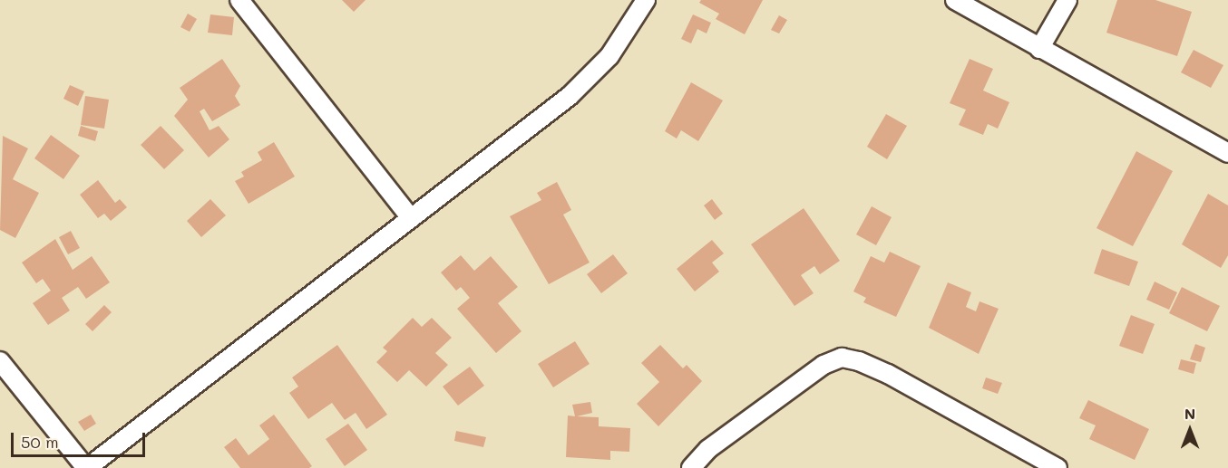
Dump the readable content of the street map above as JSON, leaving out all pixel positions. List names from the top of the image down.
{
  "scale_bar": "50 m",
  "north": "top"
}
